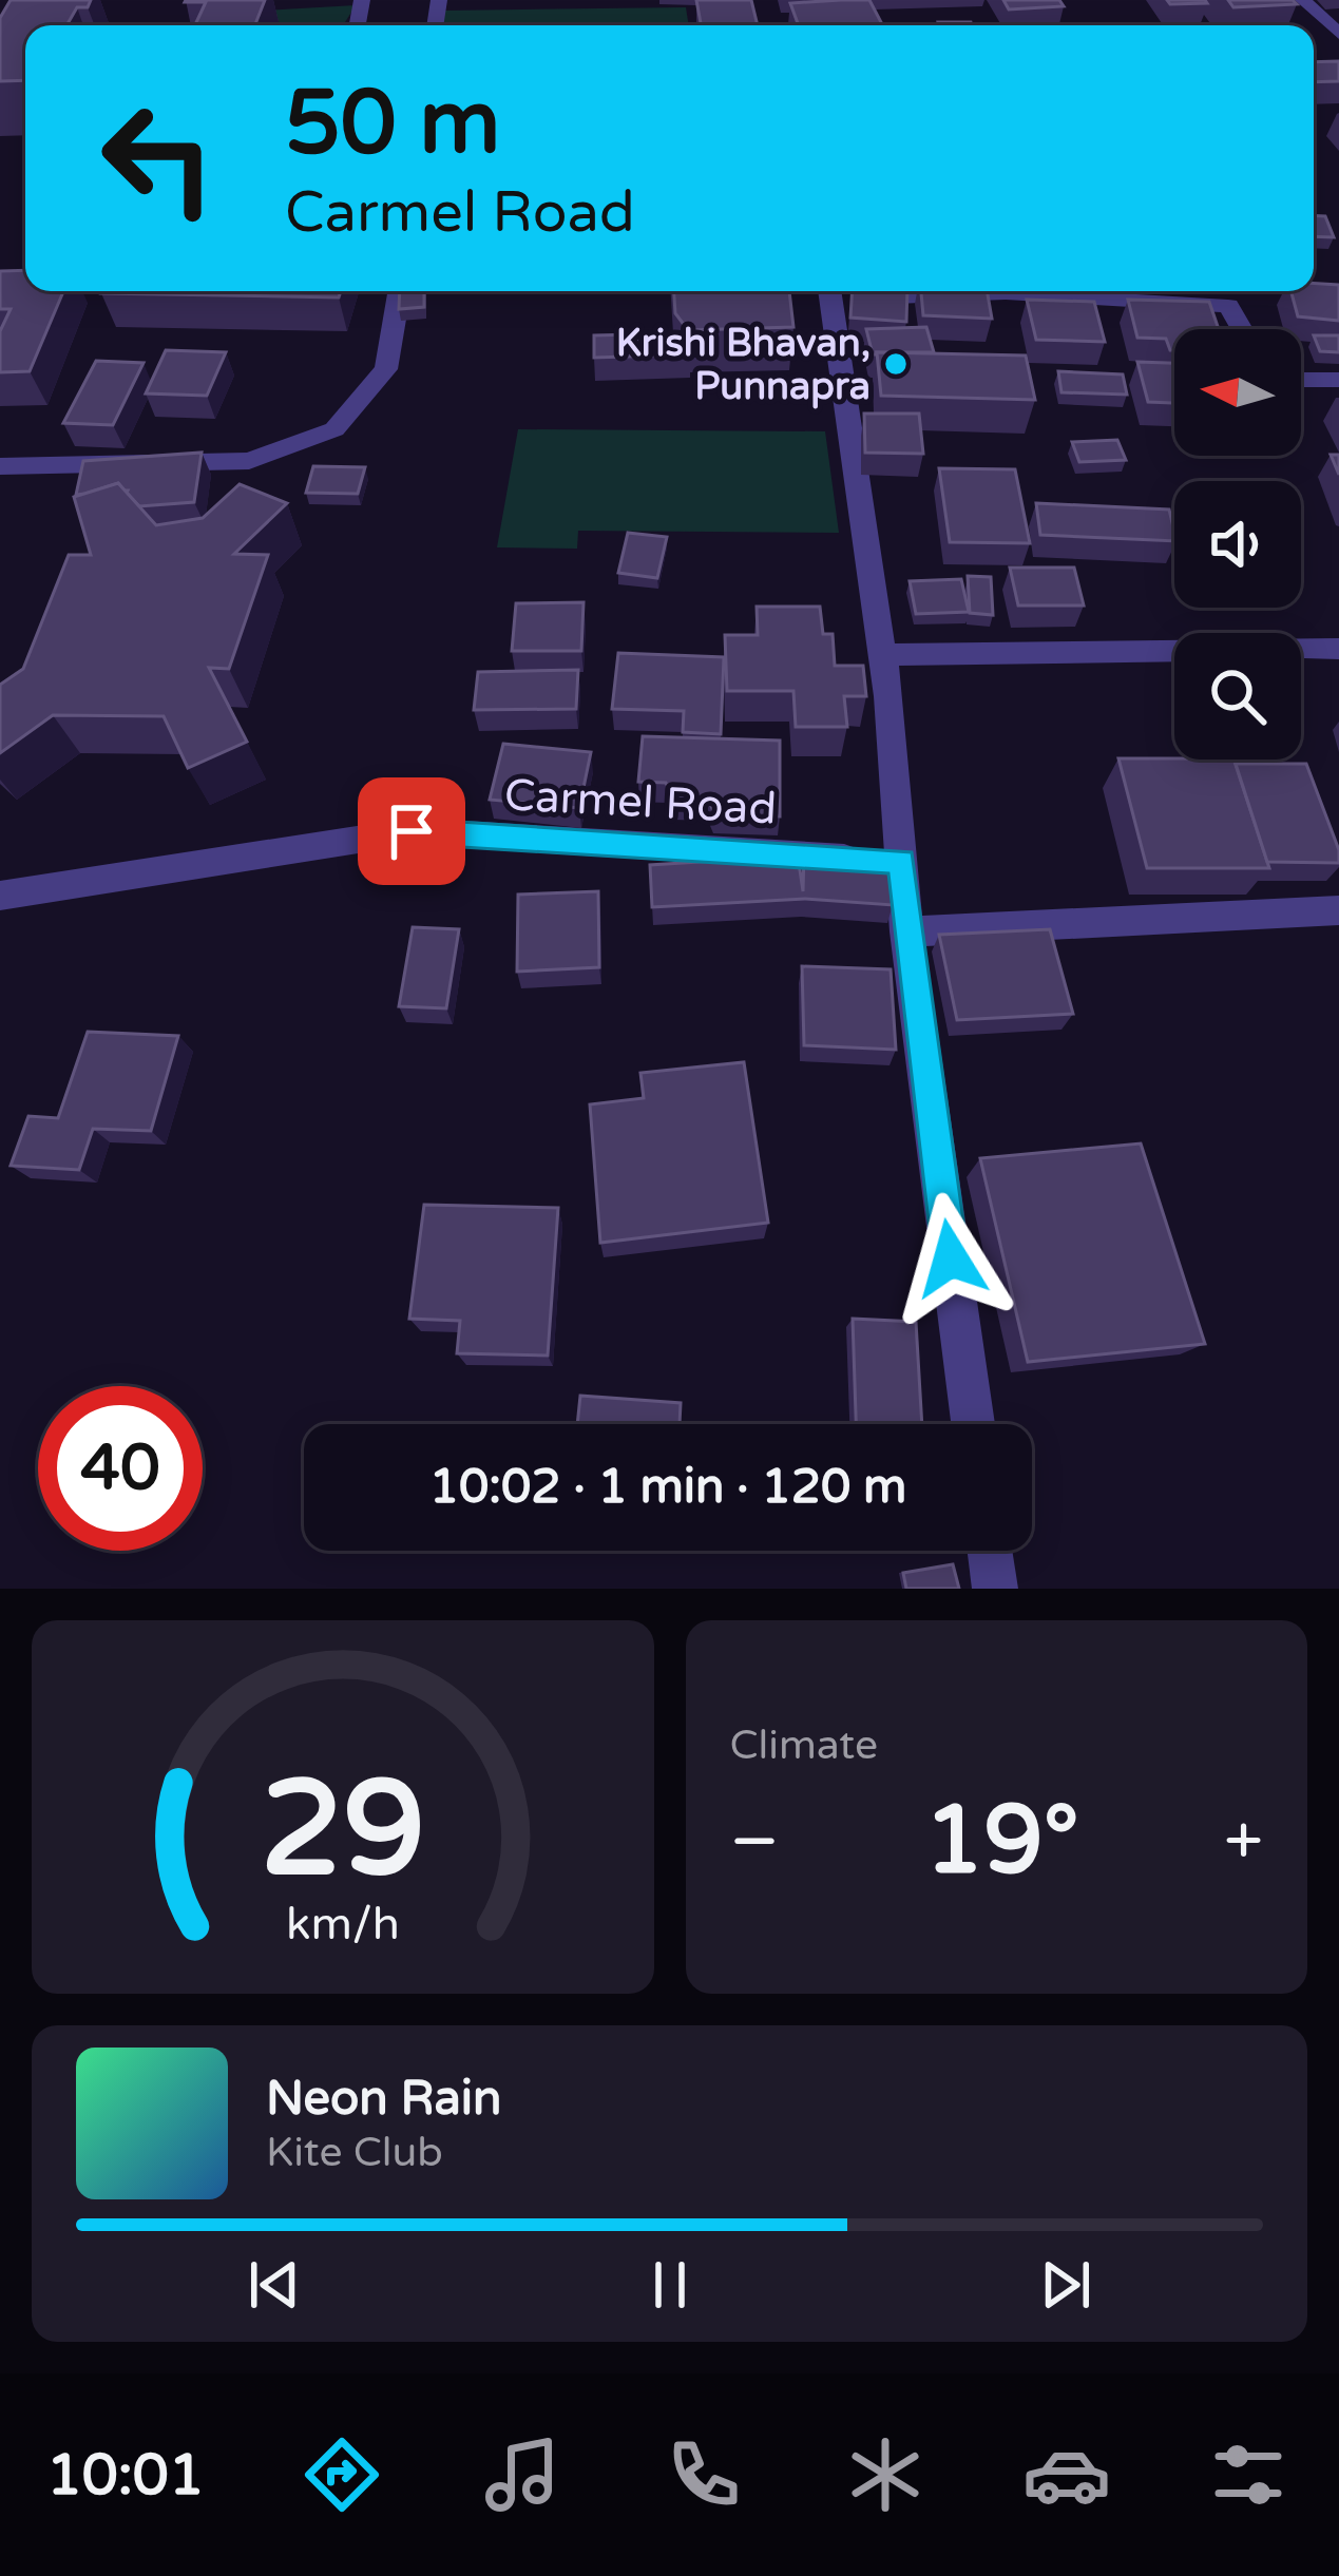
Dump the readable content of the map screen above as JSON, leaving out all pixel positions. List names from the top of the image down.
{
  "streets": {
    "street": ["Carmel Road"]
  },
  "places": ["Krishi Bhavan, Punnapra"],
  "north": "left",
  "page": {
    "turn": ["50 m", "Carmel Road"],
    "limit": "40",
    "trip": "10:02 · 1 min · 120 m",
    "tile": "Climate",
    "heat": ["−", "19°", "+"],
    "song": ["Neon Rain", "Kite Club"],
    "tabs": "10:01",
    "gauge": ["29", "km/h"]
  }
}
